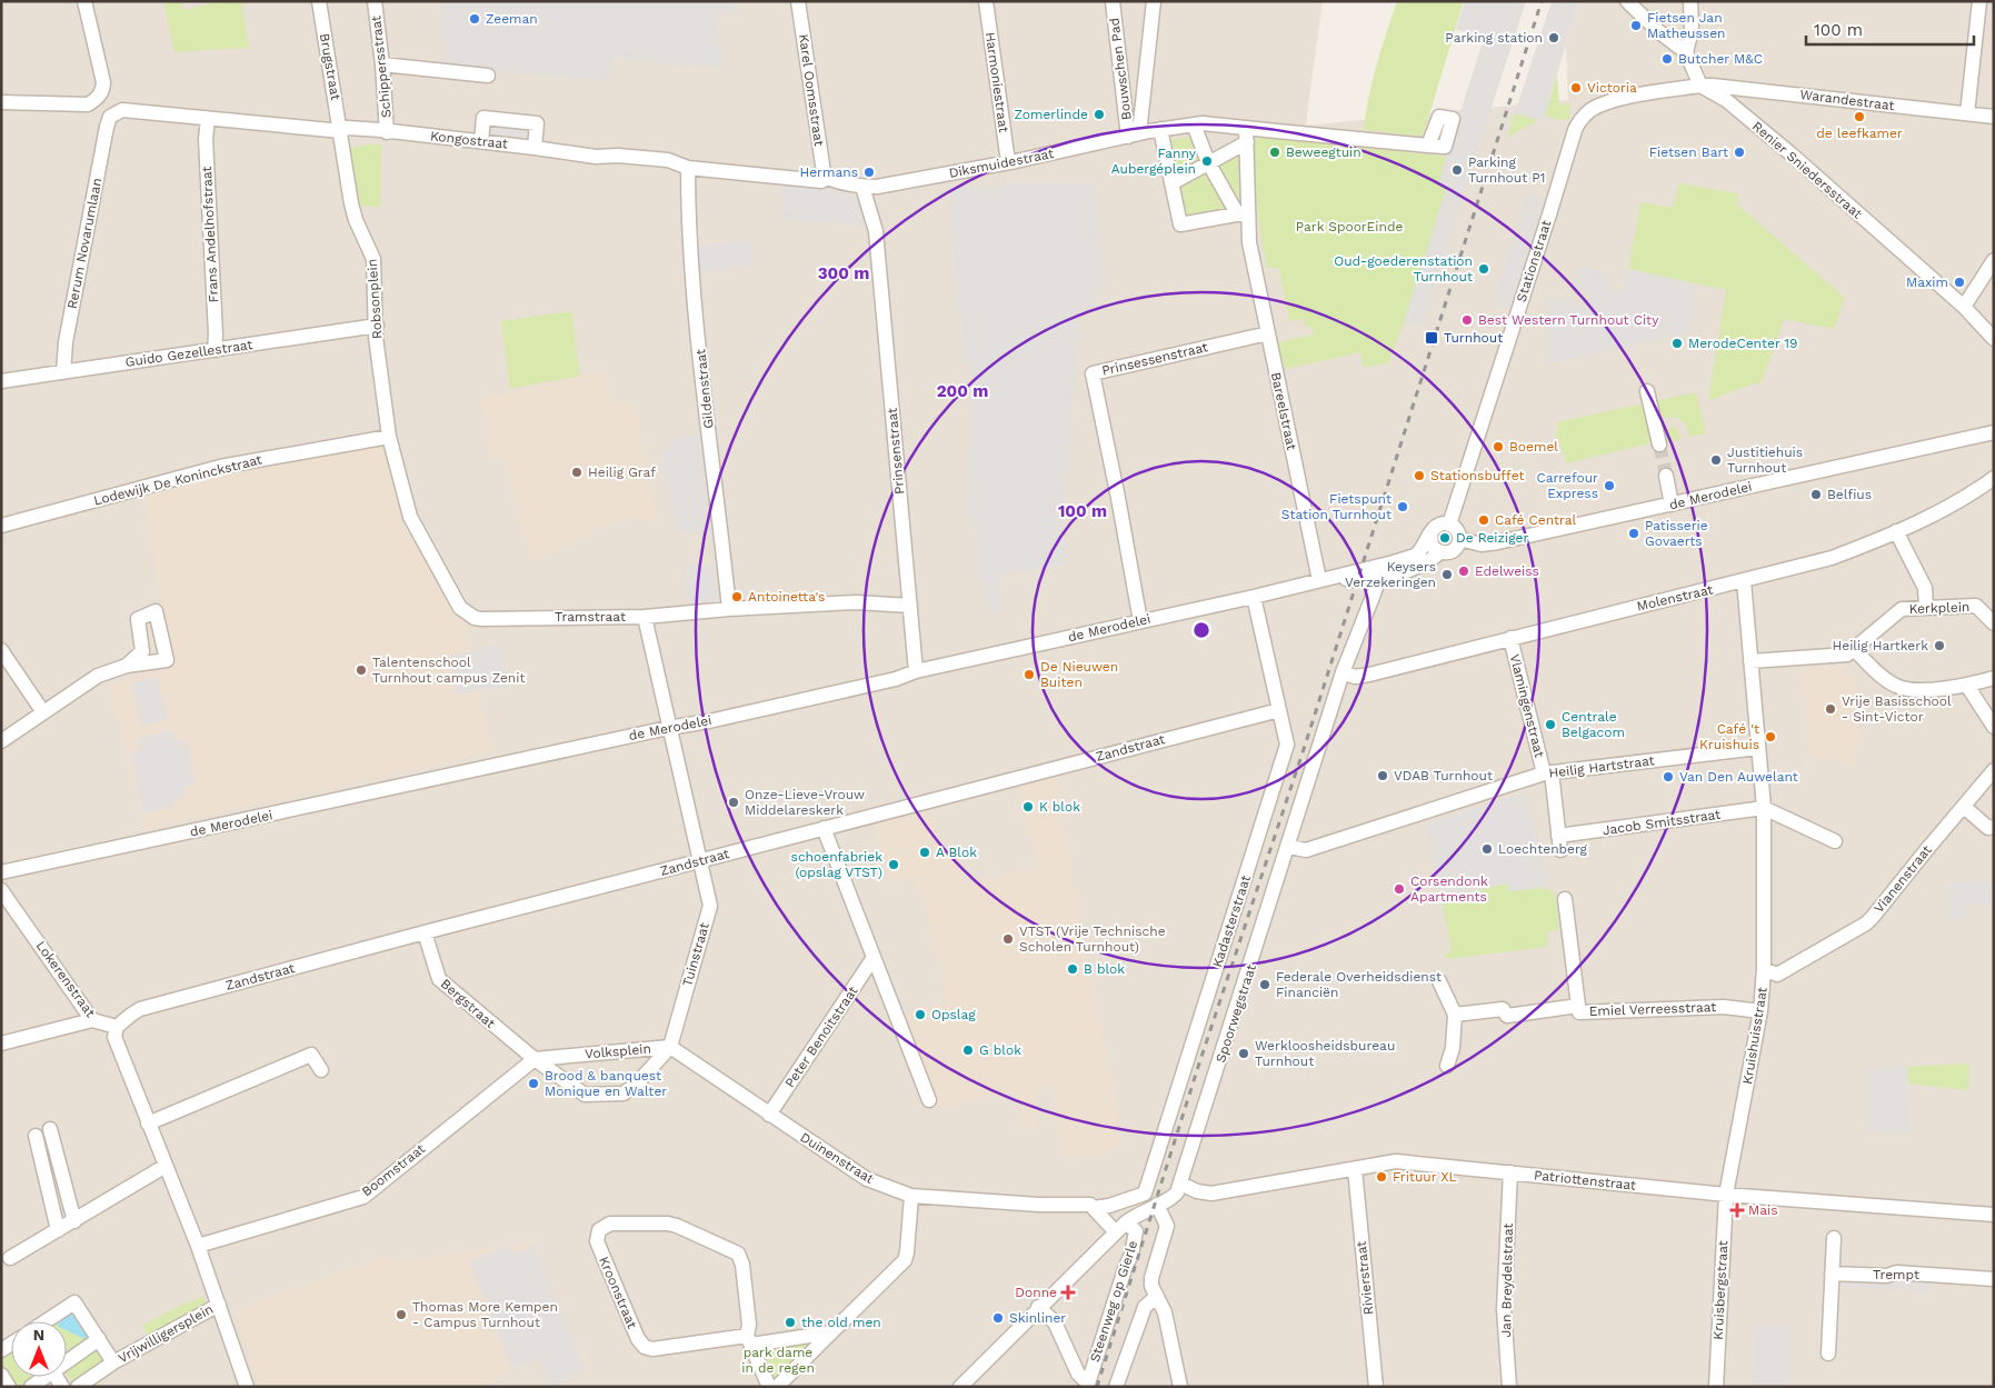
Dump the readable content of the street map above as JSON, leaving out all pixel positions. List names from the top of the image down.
{
  "streets": {
    "street": [
      "Brugstraat",
      "Schippersstraat",
      "Bouwschen Pad",
      "Harmoniestraat",
      "Karel Oomsstraat",
      "Warandestraat",
      "Kongostraat",
      "Diksmuidestraat",
      "Renier Sniedersstraat",
      "Frans Andelhofstraat",
      "Rerum Novarumlaan",
      "Stationstraat",
      "Robsonplein",
      "Guido Gezellestraat",
      "Prinsessenstraat",
      "Gildenstraat",
      "Bareelstraat",
      "Prinsenstraat",
      "Lodewijk De Koninckstraat",
      "de Merodelei",
      "Molenstraat",
      "Kerkplein",
      "Tramstraat",
      "Vlamingenstraat",
      "Zandstraat",
      "Heilig Hartstraat",
      "Jacob Smitsstraat",
      "Vianenstraat",
      "Kadasterstraat",
      "Tuinstraat",
      "Lokerenstraat",
      "Bergstraat",
      "Emiel Verreesstraat",
      "Spoorwegstraat",
      "Kruishuisstraat",
      "Peter Benoitstraat",
      "Volksplein",
      "Duinenstraat",
      "Boomstraat",
      "Patriottenstraat",
      "Trempt",
      "Rivierstraat",
      "Jan Breydelstraat",
      "Kruisbergstraat",
      "Kroonstraat",
      "Steenweg op Gierle",
      "Vrijwilligersplein"
    ]
  },
  "crossings": [
    ["Brugstraat", "Kongostraat"],
    ["Brugstraat", "Robsonplein"],
    ["Schippersstraat", "Kongostraat"],
    ["Bouwschen Pad", "Diksmuidestraat"],
    ["Harmoniestraat", "Diksmuidestraat"],
    ["Karel Oomsstraat", "Kongostraat"],
    ["Karel Oomsstraat", "Diksmuidestraat"],
    ["Warandestraat", "Renier Sniedersstraat"],
    ["Warandestraat", "Stationstraat"],
    ["Kongostraat", "Diksmuidestraat"],
    ["Kongostraat", "Frans Andelhofstraat"],
    ["Kongostraat", "Rerum Novarumlaan"],
    ["Kongostraat", "Robsonplein"],
    ["Kongostraat", "Gildenstraat"],
    ["Diksmuidestraat", "Bareelstraat"],
    ["Diksmuidestraat", "Prinsenstraat"],
    ["Renier Sniedersstraat", "Stationstraat"],
    ["Frans Andelhofstraat", "Guido Gezellestraat"],
    ["Rerum Novarumlaan", "Guido Gezellestraat"],
    ["Stationstraat", "de Merodelei"],
    ["Robsonplein", "Guido Gezellestraat"],
    ["Robsonplein", "Lodewijk De Koninckstraat"],
    ["Robsonplein", "Tramstraat"],
    ["Prinsessenstraat", "Bareelstraat"],
    ["Prinsessenstraat", "de Merodelei"],
    ["Gildenstraat", "Tramstraat"],
    ["Bareelstraat", "de Merodelei"],
    ["Prinsenstraat", "de Merodelei"],
    ["Prinsenstraat", "Tramstraat"],
    ["Lodewijk De Koninckstraat", "Tramstraat"],
    ["de Merodelei", "Kadasterstraat"],
    ["de Merodelei", "Tuinstraat"],
    ["de Merodelei", "Spoorwegstraat"],
    ["Molenstraat", "Vlamingenstraat"],
    ["Molenstraat", "Spoorwegstraat"],
    ["Molenstraat", "Kruishuisstraat"],
    ["Tramstraat", "Tuinstraat"],
    ["Vlamingenstraat", "Heilig Hartstraat"],
    ["Vlamingenstraat", "Jacob Smitsstraat"],
    ["Zandstraat", "Kadasterstraat"],
    ["Zandstraat", "Tuinstraat"],
    ["Zandstraat", "Lokerenstraat"],
    ["Zandstraat", "Bergstraat"],
    ["Heilig Hartstraat", "Spoorwegstraat"],
    ["Heilig Hartstraat", "Kruishuisstraat"],
    ["Jacob Smitsstraat", "Kruishuisstraat"],
    ["Vianenstraat", "Kruishuisstraat"],
    ["Kadasterstraat", "Duinenstraat"],
    ["Tuinstraat", "Volksplein"],
    ["Tuinstraat", "Duinenstraat"],
    ["Bergstraat", "Volksplein"],
    ["Bergstraat", "Boomstraat"],
    ["Emiel Verreesstraat", "Kruishuisstraat"],
    ["Spoorwegstraat", "Patriottenstraat"],
    ["Spoorwegstraat", "Steenweg op Gierle"],
    ["Kruishuisstraat", "Patriottenstraat"],
    ["Kruishuisstraat", "Kruisbergstraat"],
    ["Peter Benoitstraat", "Duinenstraat"],
    ["Volksplein", "Duinenstraat"],
    ["Volksplein", "Boomstraat"],
    ["Patriottenstraat", "Rivierstraat"],
    ["Patriottenstraat", "Jan Breydelstraat"],
    ["Patriottenstraat", "Kruisbergstraat"]
  ],
  "parks": ["Park SpoorEinde", "park dame in de regen"],
  "places": {
    "other": [
      "Zeeman",
      "Fietsen Jan Matheussen",
      "Parking station",
      "Butcher M&C",
      "Victoria",
      "Zomerlinde",
      "de leefkamer",
      "Beweegtuin",
      "Fietsen Bart",
      "Fanny Aubergéplein",
      "Parking Turnhout P1",
      "Hermans",
      "Oud-goederenstation Turnhout",
      "Maxim",
      "Best Western Turnhout City",
      "MerodeCenter 19",
      "Boemel",
      "Justitiehuis Turnhout",
      "Heilig Graf",
      "Stationsbuffet",
      "Carrefour Express",
      "Belfius",
      "Fietspunt Station Turnhout",
      "Café Central",
      "Patisserie Govaerts",
      "De Reiziger",
      "Edelweiss",
      "Keysers Verzekeringen",
      "Antoinetta's",
      "Heilig Hartkerk",
      "Talentenschool Turnhout campus Zenit",
      "De Nieuwen Buiten",
      "Vrije Basisschool - Sint-Victor",
      "Centrale Belgacom",
      "Café 't Kruishuis",
      "VDAB Turnhout",
      "Van Den Auwelant",
      "Onze-Lieve-Vrouw Middelareskerk",
      "K blok",
      "Loechtenberg",
      "A Blok",
      "schoenfabriek (opslag VTST)",
      "Corsendonk Apartments",
      "VTST (Vrije Technische Scholen Turnhout)",
      "B blok",
      "Federale Overheidsdienst Financiën",
      "Opslag",
      "G blok",
      "Werkloosheidsbureau Turnhout",
      "Brood & banquest Monique en Walter",
      "Frituur XL",
      "Thomas More Kempen - Campus Turnhout",
      "Skinliner",
      "the old men"
    ],
    "transit": ["Turnhout"],
    "health": ["Mais", "Donne"]
  },
  "scale_bar": "100 m",
  "north": "top",
  "rings": ["300 m", "200 m", "100 m"]
}
